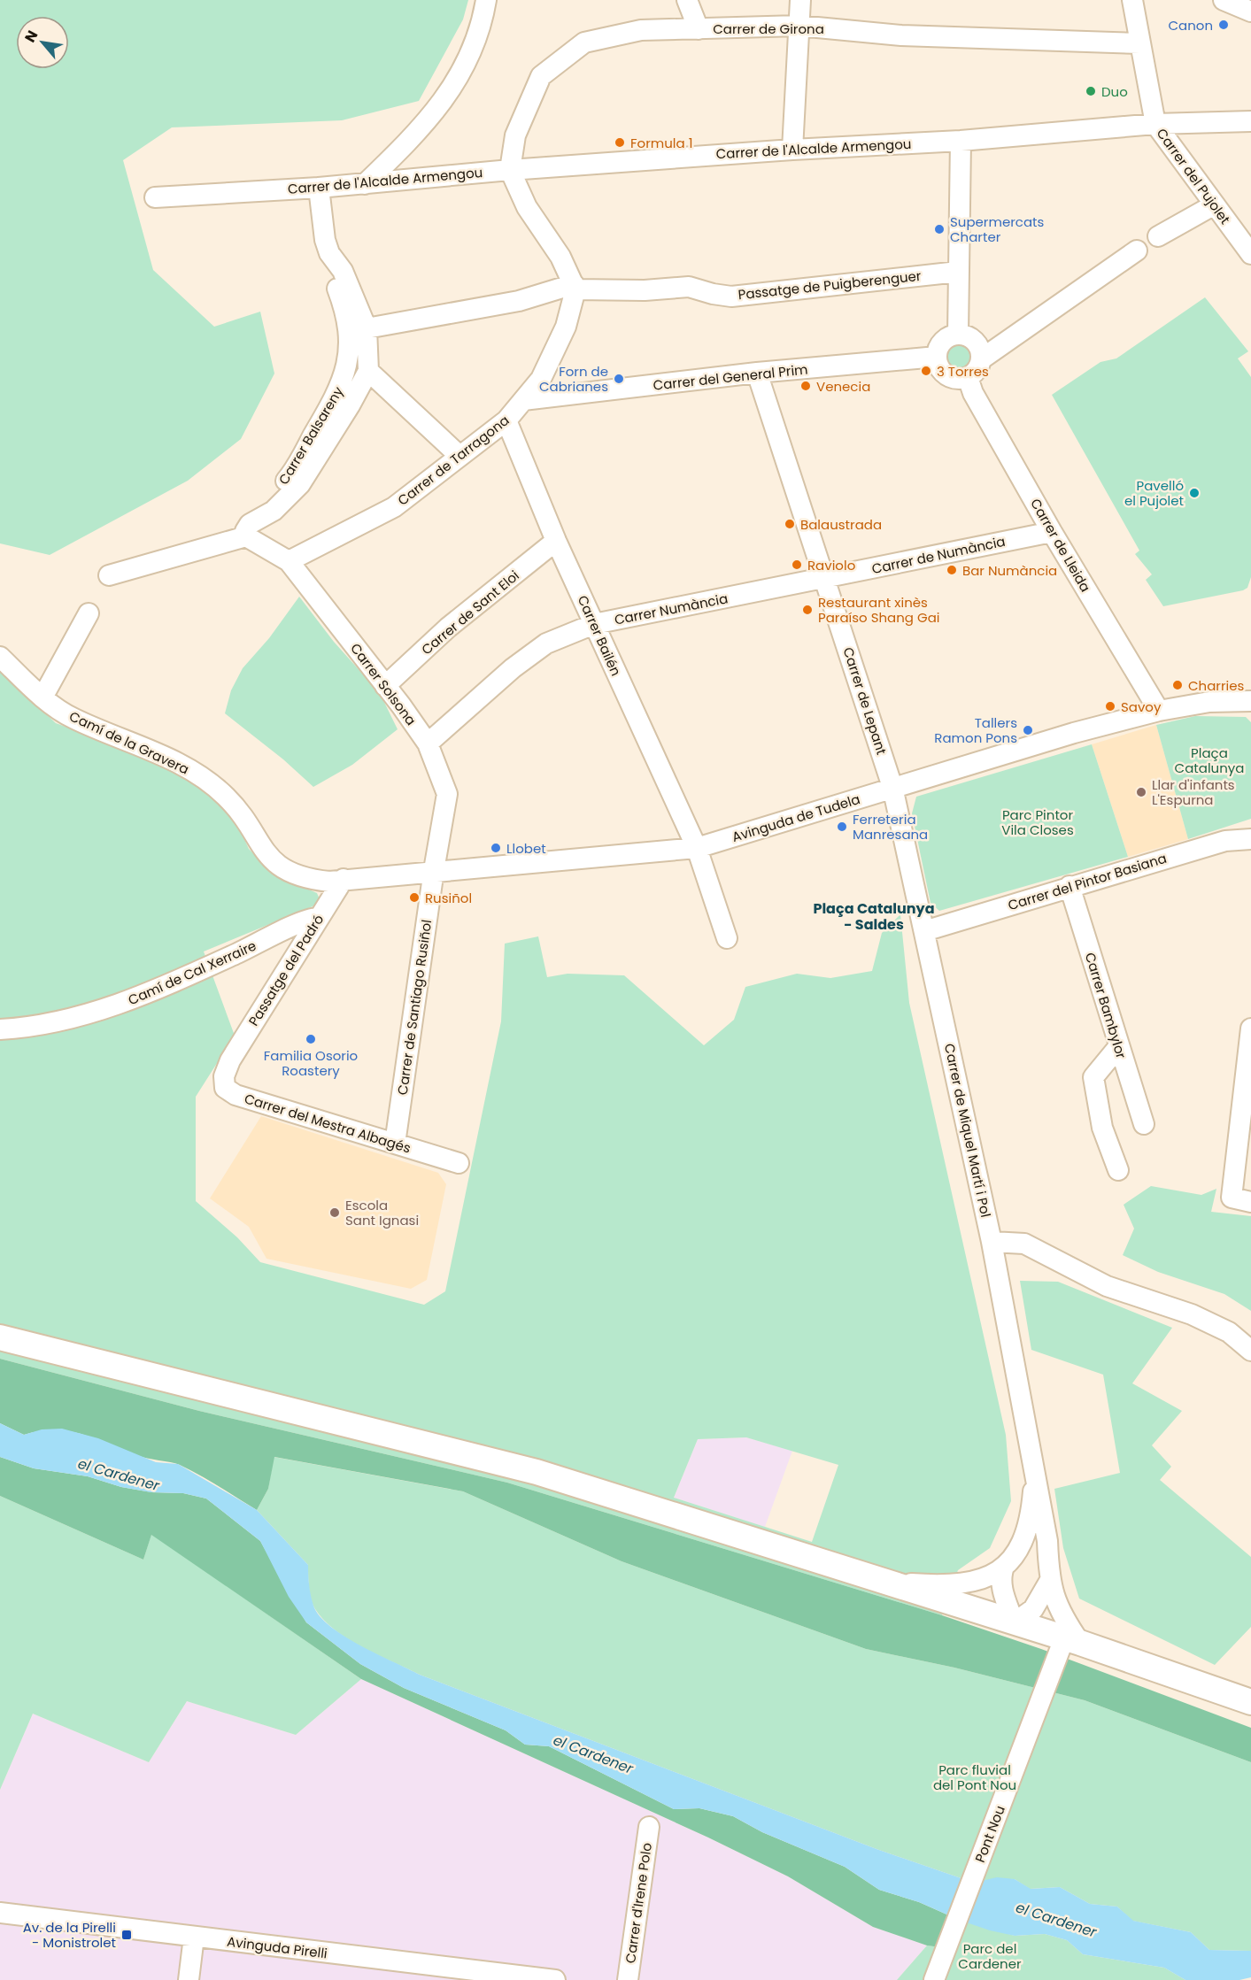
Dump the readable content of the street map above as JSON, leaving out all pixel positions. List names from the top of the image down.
{
  "streets": {
    "street": [
      "Carrer de Girona",
      "Carrer de l'Alcalde Armengou",
      "Carrer del Pujolet",
      "Passatge de Puigberenguer",
      "Carrer del General Prim",
      "Carrer Balsareny",
      "Carrer de Tarragona",
      "Carrer de Lleida",
      "Carrer de Numància",
      "Carrer Numància",
      "Carrer de Sant Eloi",
      "Carrer Bailén",
      "Carrer Solsona",
      "Carrer de Lepant",
      "Camí de la Gravera",
      "Avinguda de Tudela",
      "Carrer del Pintor Basiana",
      "Passatge del Padró",
      "Camí de Cal Xerraire",
      "Carrer Bambylor",
      "Carrer de Santiago Rusiñol",
      "Carrer del Mestra Albagés",
      "Carrer de Miquel Martí i Pol",
      "Pont Nou",
      "Carrer d'Irene Polo",
      "Avinguda Pirelli"
    ]
  },
  "crossings": [
    ["Carrer de Girona", "Carrer de l'Alcalde Armengou"],
    ["Carrer de l'Alcalde Armengou", "Carrer del Pujolet"],
    ["Carrer de l'Alcalde Armengou", "Carrer Balsareny"],
    ["Passatge de Puigberenguer", "Carrer de Tarragona"],
    ["Carrer del General Prim", "Carrer de Tarragona"],
    ["Carrer del General Prim", "Carrer de Lleida"],
    ["Carrer del General Prim", "Carrer de Lepant"],
    ["Carrer Balsareny", "Carrer Solsona"],
    ["Carrer de Tarragona", "Carrer Bailén"],
    ["Carrer de Tarragona", "Carrer Solsona"],
    ["Carrer de Lleida", "Carrer de Numància"],
    ["Carrer de Lleida", "Avinguda de Tudela"],
    ["Carrer de Numància", "Carrer Numància"],
    ["Carrer de Numància", "Carrer de Lepant"],
    ["Carrer Numància", "Carrer Bailén"],
    ["Carrer Numància", "Carrer Solsona"],
    ["Carrer Numància", "Carrer de Lepant"],
    ["Carrer de Sant Eloi", "Carrer Bailén"],
    ["Carrer de Sant Eloi", "Carrer Solsona"],
    ["Carrer Bailén", "Avinguda de Tudela"],
    ["Carrer Solsona", "Avinguda de Tudela"],
    ["Carrer Solsona", "Carrer de Santiago Rusiñol"],
    ["Carrer de Lepant", "Avinguda de Tudela"],
    ["Carrer de Lepant", "Carrer de Miquel Martí i Pol"],
    ["Camí de la Gravera", "Avinguda de Tudela"],
    ["Camí de la Gravera", "Passatge del Padró"],
    ["Avinguda de Tudela", "Passatge del Padró"],
    ["Avinguda de Tudela", "Carrer de Santiago Rusiñol"],
    ["Avinguda de Tudela", "Carrer de Miquel Martí i Pol"],
    ["Carrer del Pintor Basiana", "Carrer Bambylor"],
    ["Carrer del Pintor Basiana", "Carrer de Miquel Martí i Pol"],
    ["Passatge del Padró", "Camí de Cal Xerraire"],
    ["Passatge del Padró", "Carrer del Mestra Albagés"],
    ["Carrer de Santiago Rusiñol", "Carrer del Mestra Albagés"],
    ["Carrer de Miquel Martí i Pol", "Pont Nou"]
  ],
  "districts": ["Plaça Catalunya - Saldes"],
  "water": ["el Cardener"],
  "parks": [
    "Plaça Catalunya",
    "Parc Pintor Vila Closes",
    "Parc fluvial del Pont Nou",
    "Parc del Cardener"
  ],
  "places": {
    "other": [
      "Canon",
      "Duo",
      "Formula 1",
      "Supermercats Charter",
      "3 Torres",
      "Forn de Cabrianes",
      "Venecia",
      "Pavelló el Pujolet",
      "Balaustrada",
      "Raviolo",
      "Bar Numància",
      "Restaurant xinès Paraíso Shang Gai",
      "Charries",
      "Savoy",
      "Tallers Ramon Pons",
      "Llar d'infants L'Espurna",
      "Ferreteria Manresana",
      "Llobet",
      "Rusiñol",
      "Familia Osorio Roastery",
      "Escola Sant Ignasi"
    ],
    "transit": ["Av. de la Pirelli - Monistrolet"]
  },
  "north": "top left"
}
